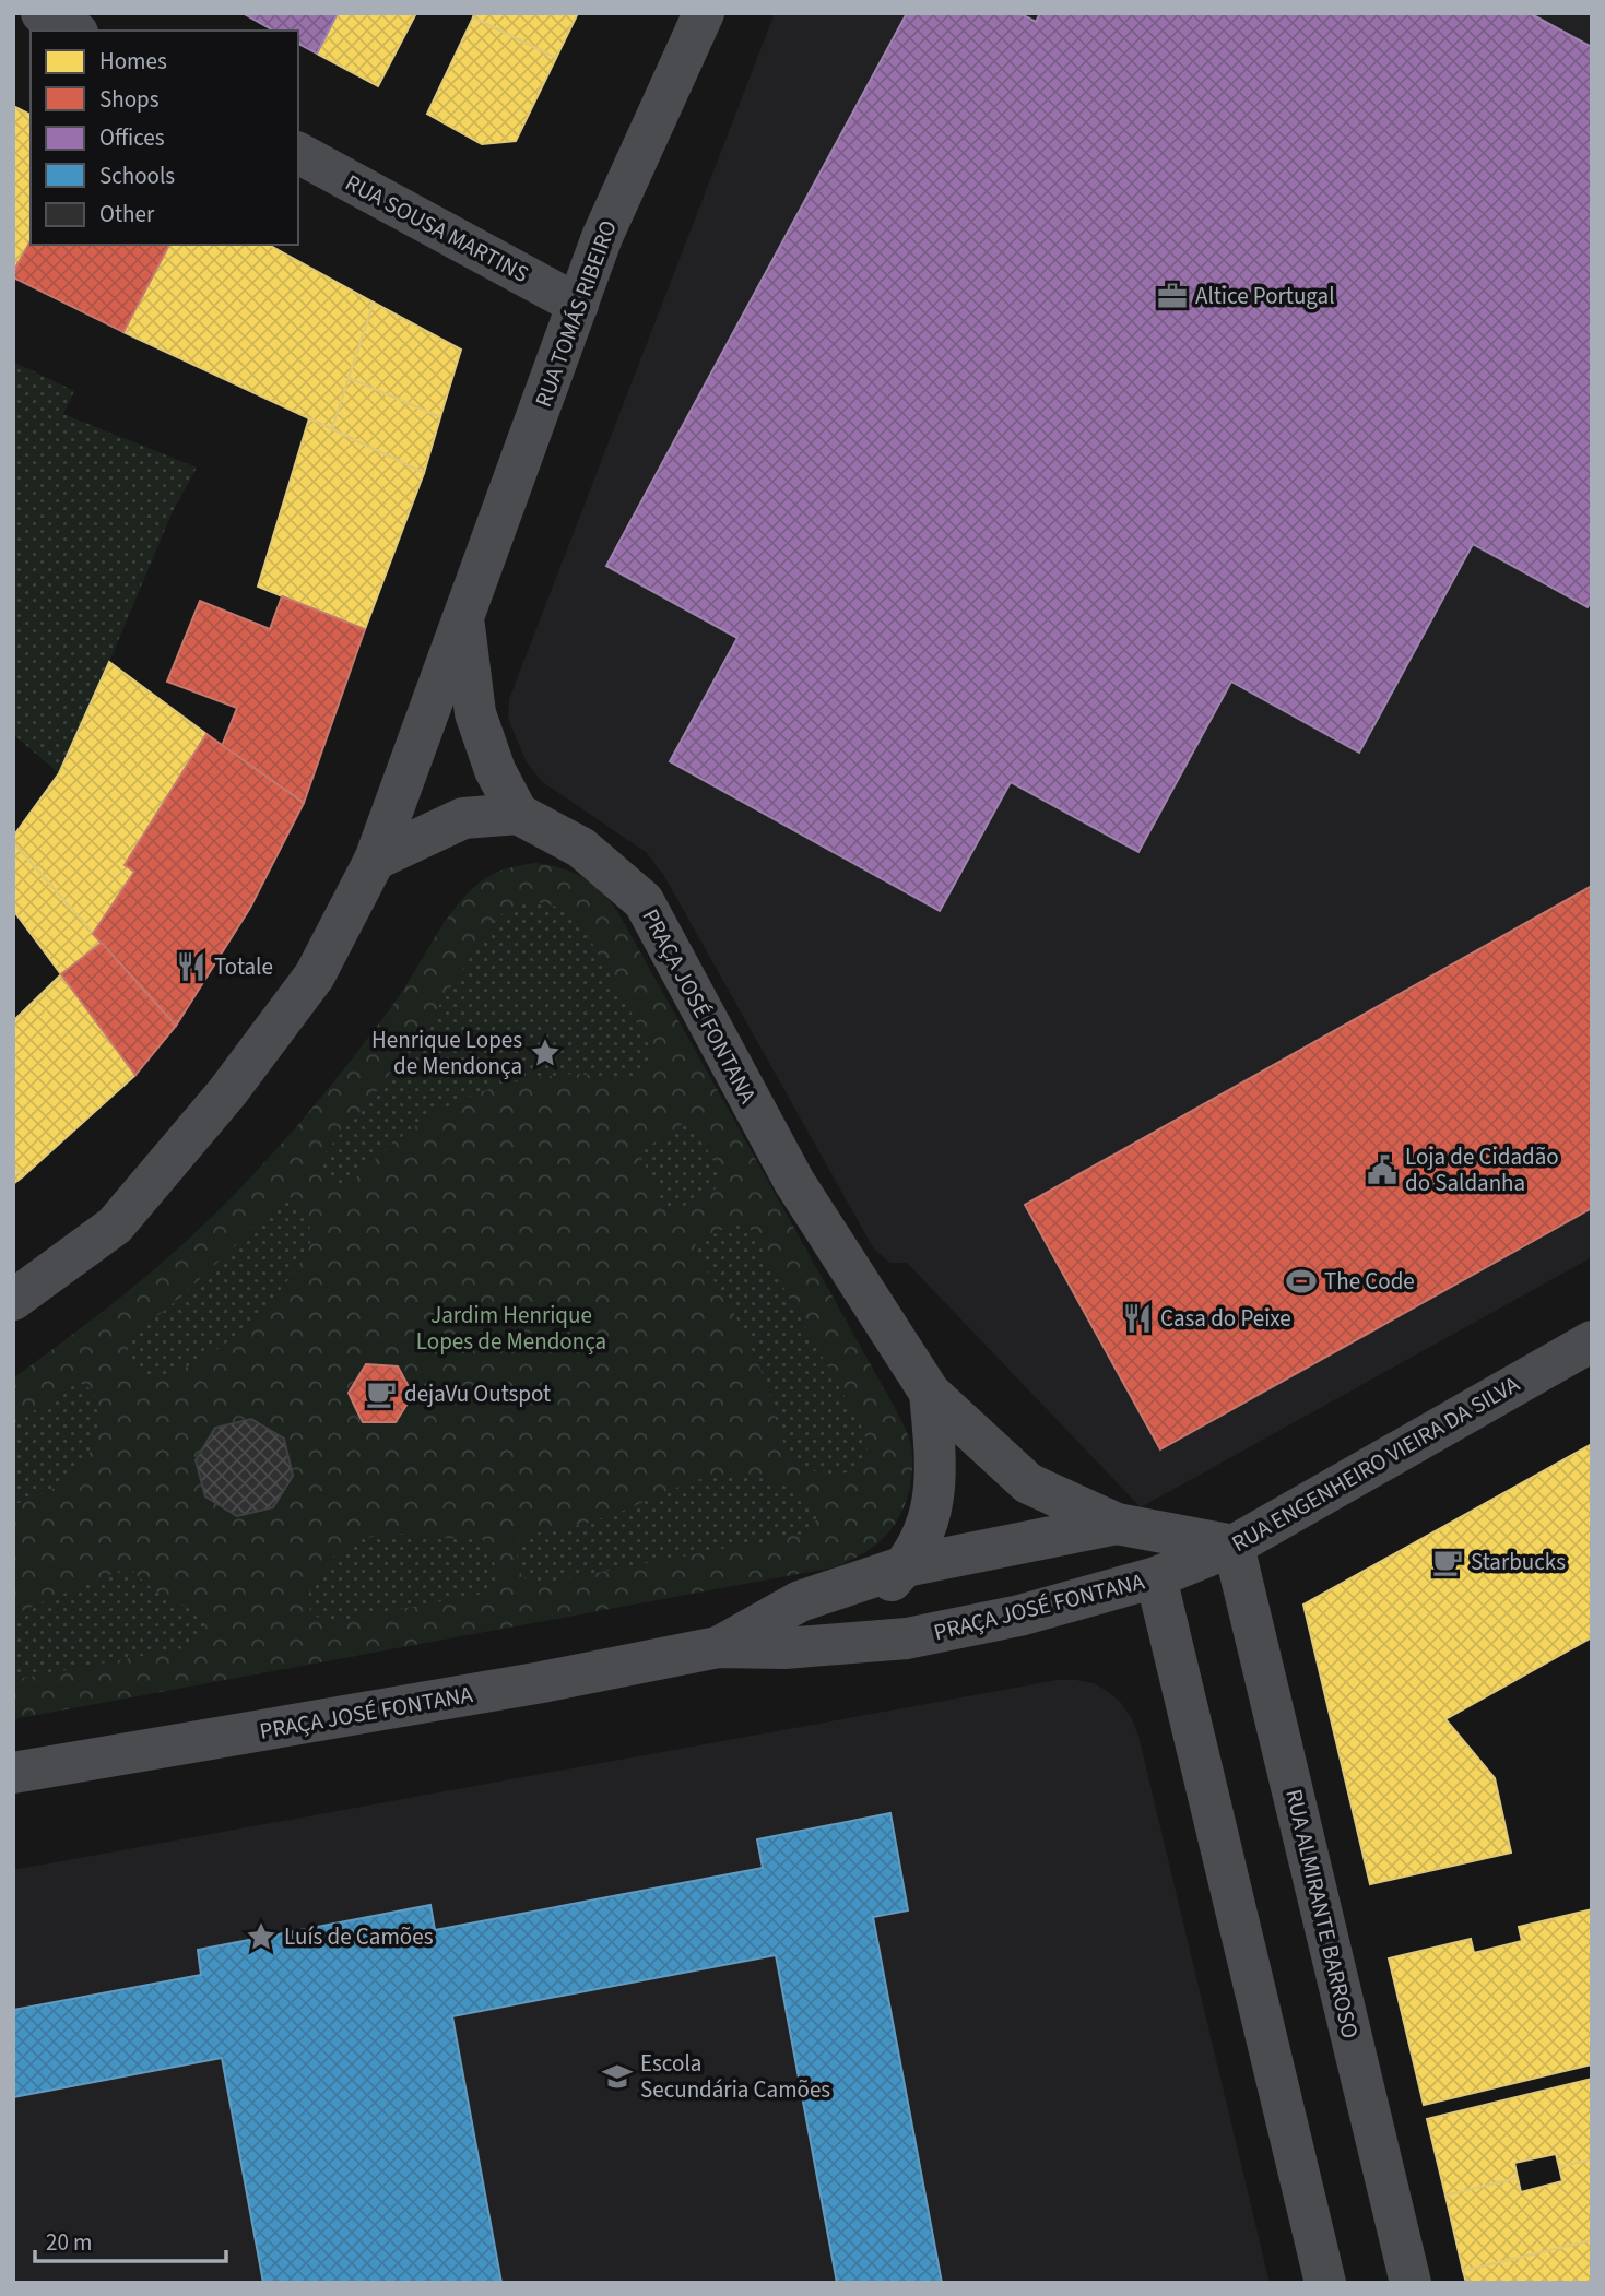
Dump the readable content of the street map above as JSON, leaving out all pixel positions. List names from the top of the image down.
{
  "streets": {
    "street": [
      "RUA SOUSA MARTINS",
      "RUA TOMÁS RIBEIRO",
      "PRAÇA JOSÉ FONTANA",
      "RUA ENGENHEIRO VIEIRA DA SILVA",
      "RUA ALMIRANTE BARROSO"
    ]
  },
  "crossings": [
    ["RUA SOUSA MARTINS", "RUA TOMÁS RIBEIRO"],
    ["PRAÇA JOSÉ FONTANA", "RUA ENGENHEIRO VIEIRA DA SILVA"],
    ["PRAÇA JOSÉ FONTANA", "RUA ALMIRANTE BARROSO"],
    ["RUA ENGENHEIRO VIEIRA DA SILVA", "RUA ALMIRANTE BARROSO"]
  ],
  "parks": ["Jardim Henrique Lopes de Mendonça"],
  "places": {
    "office": ["Altice Portugal"],
    "restaurant": ["Totale", "Casa do Peixe"],
    "place": ["Henrique Lopes de Mendonça", "Luís de Camões"],
    "public building": ["Loja de Cidadão do Saldanha"],
    "sports": ["The Code"],
    "cafe": ["dejaVu Outspot", "Starbucks"],
    "school or university": ["Escola Secundária Camões"]
  },
  "legend": [
    "Homes",
    "Shops",
    "Offices",
    "Schools",
    "Other"
  ],
  "scale_bar": "20 m"
}
